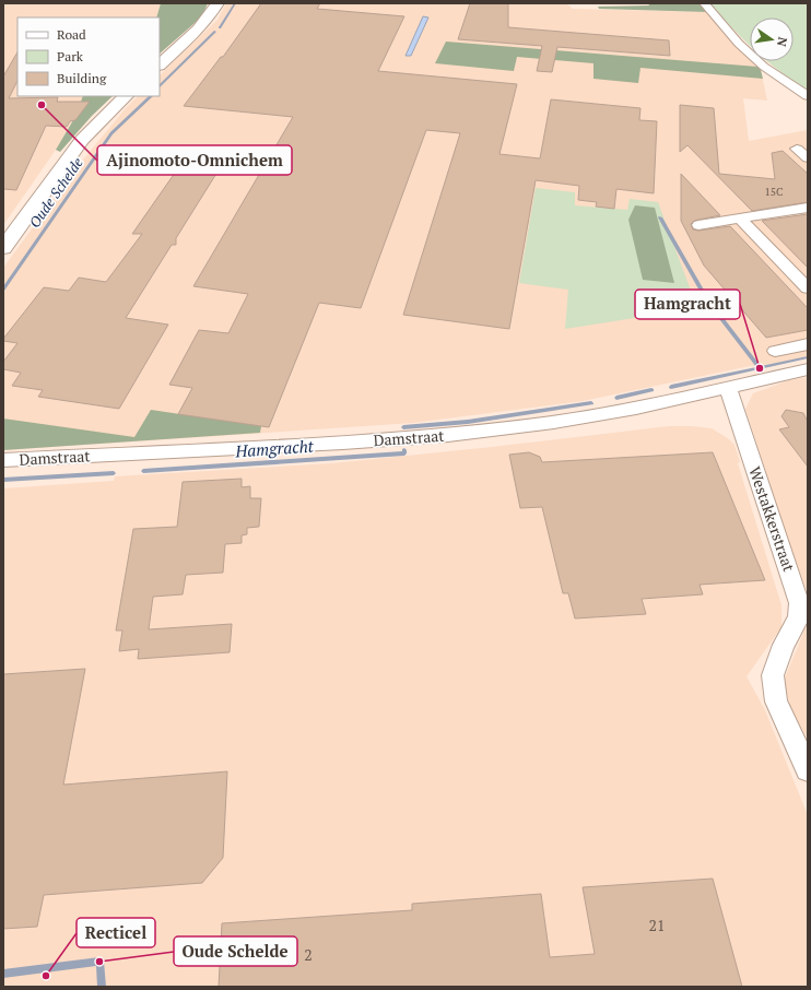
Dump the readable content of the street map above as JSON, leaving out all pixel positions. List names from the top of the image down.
{
  "streets": {
    "street": ["Damstraat", "Westakkerstraat"]
  },
  "crossings": [
    ["Damstraat", "Westakkerstraat"]
  ],
  "water": ["Oude Schelde", "Hamgracht"],
  "places": [
    "Ajinomoto-Omnichem",
    "Hamgracht",
    "Oude Schelde",
    "Recticel"
  ],
  "house_numbers": ["15C", "21", "2"],
  "legend": ["Road", "Park", "Building"],
  "north": "right"
}
